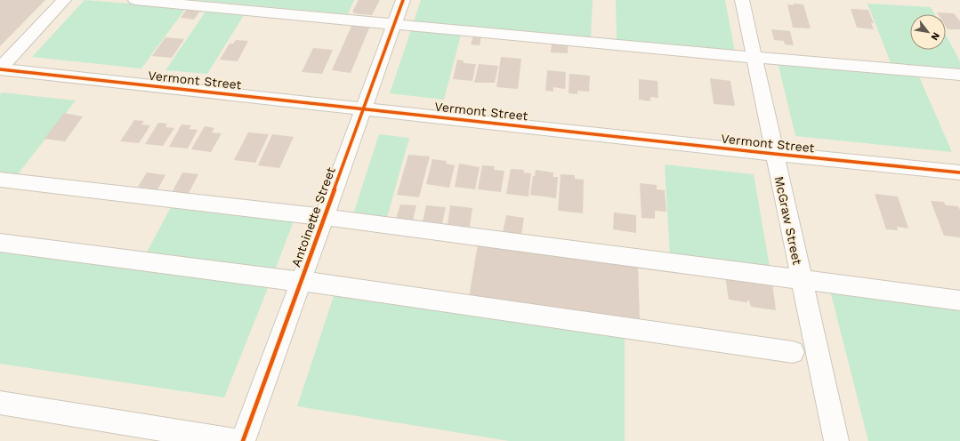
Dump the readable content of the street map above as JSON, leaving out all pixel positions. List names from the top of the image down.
{
  "streets": {
    "street": ["Vermont Street", "Antoinette Street", "McGraw Street"]
  },
  "crossings": [
    ["Vermont Street", "Antoinette Street"],
    ["Vermont Street", "McGraw Street"]
  ],
  "north": "bottom right"
}
